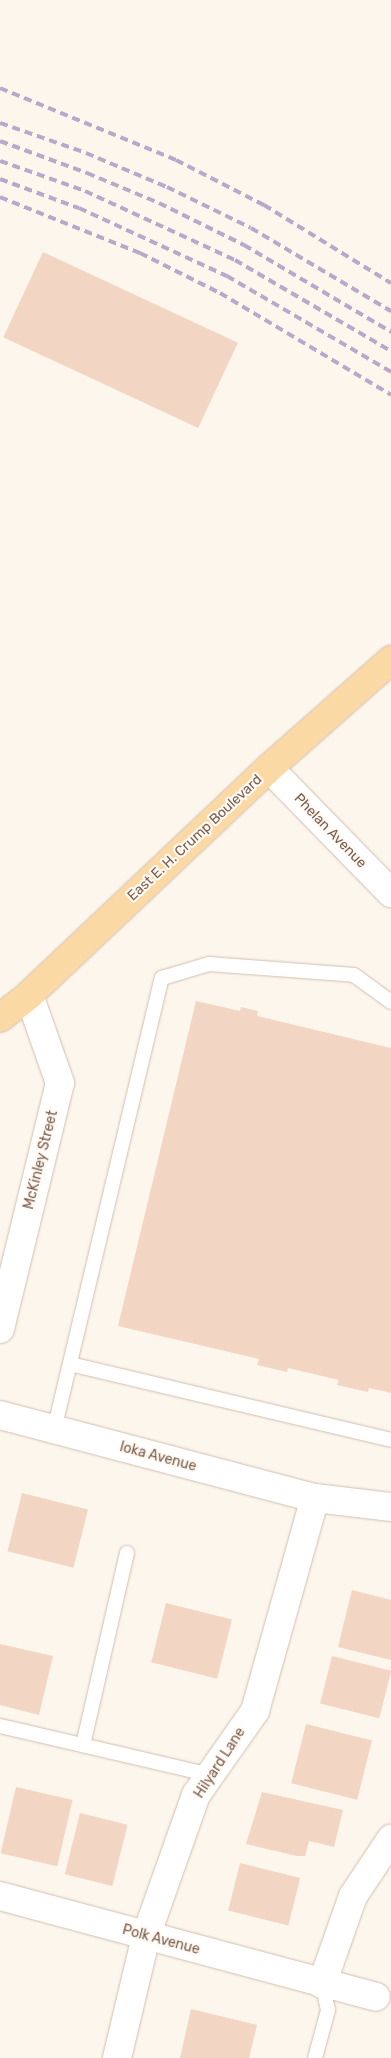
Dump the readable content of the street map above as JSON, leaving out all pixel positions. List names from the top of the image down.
{
  "streets": {
    "main road": ["East E. H. Crump Boulevard"],
    "street": [
      "Phelan Avenue",
      "McKinley Street",
      "Ioka Avenue",
      "Hilyard Lane",
      "Polk Avenue"
    ]
  },
  "crossings": [
    ["Phelan Avenue", "East E. H. Crump Boulevard"],
    ["East E. H. Crump Boulevard", "McKinley Street"],
    ["Ioka Avenue", "Hilyard Lane"],
    ["Hilyard Lane", "Polk Avenue"]
  ]
}
